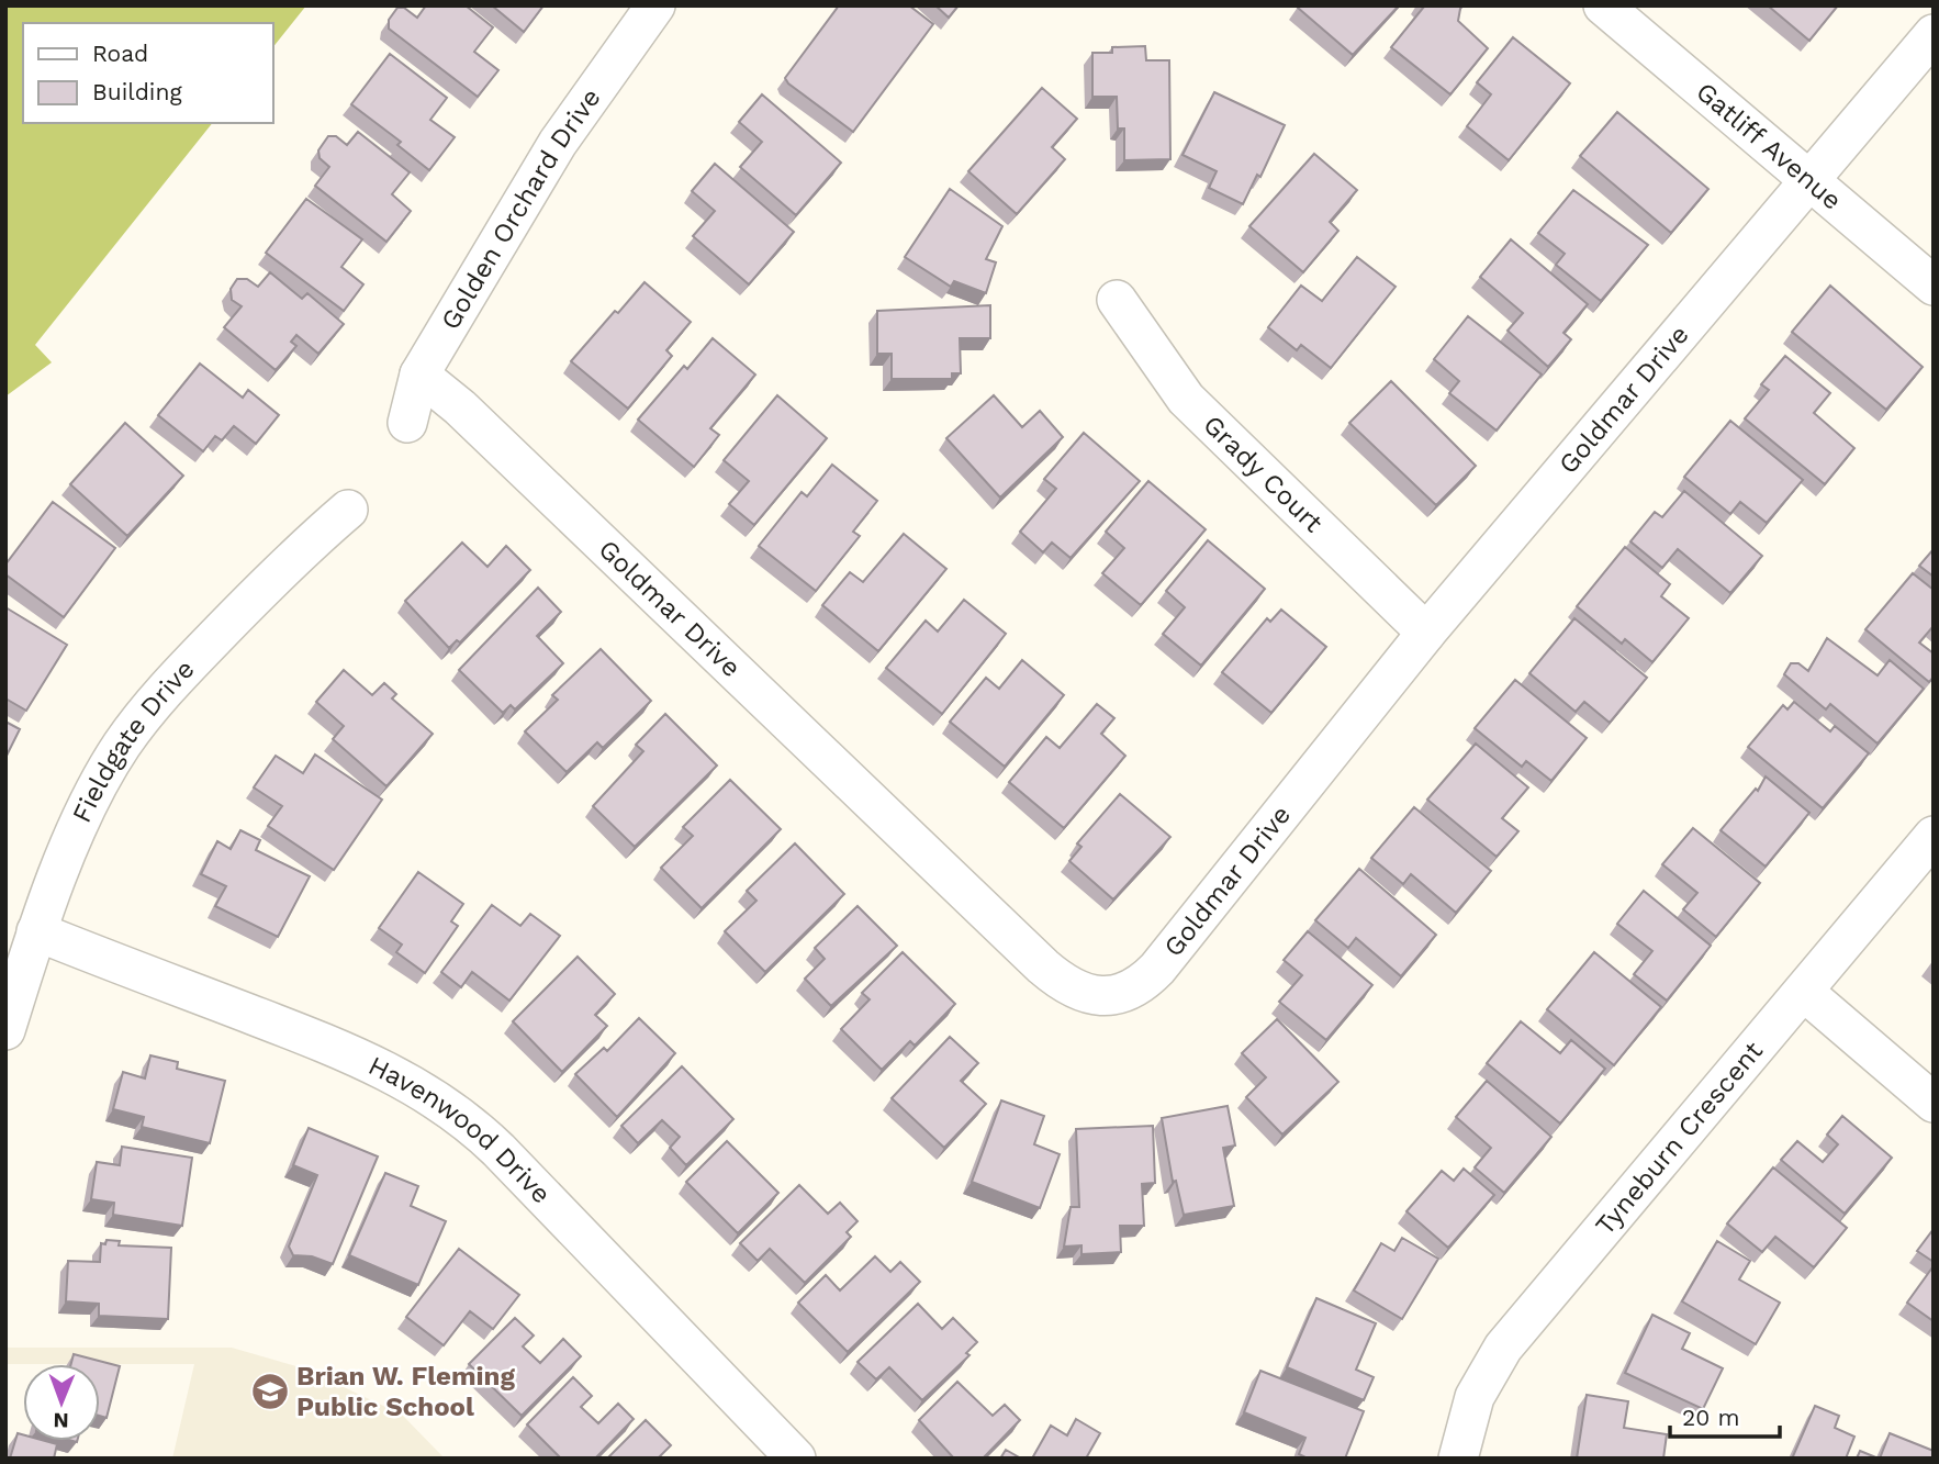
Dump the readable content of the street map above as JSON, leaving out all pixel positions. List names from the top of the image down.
{
  "streets": {
    "street": [
      "Gatliff Avenue",
      "Golden Orchard Drive",
      "Goldmar Drive",
      "Grady Court",
      "Fieldgate Drive",
      "Havenwood Drive",
      "Tyneburn Crescent"
    ]
  },
  "crossings": [
    ["Gatliff Avenue", "Goldmar Drive"],
    ["Golden Orchard Drive", "Goldmar Drive"],
    ["Goldmar Drive", "Grady Court"],
    ["Fieldgate Drive", "Havenwood Drive"]
  ],
  "places": {
    "school or university": ["Brian W. Fleming Public School"]
  },
  "legend": ["Road", "Building"],
  "scale_bar": "20 m",
  "north": "bottom"
}
